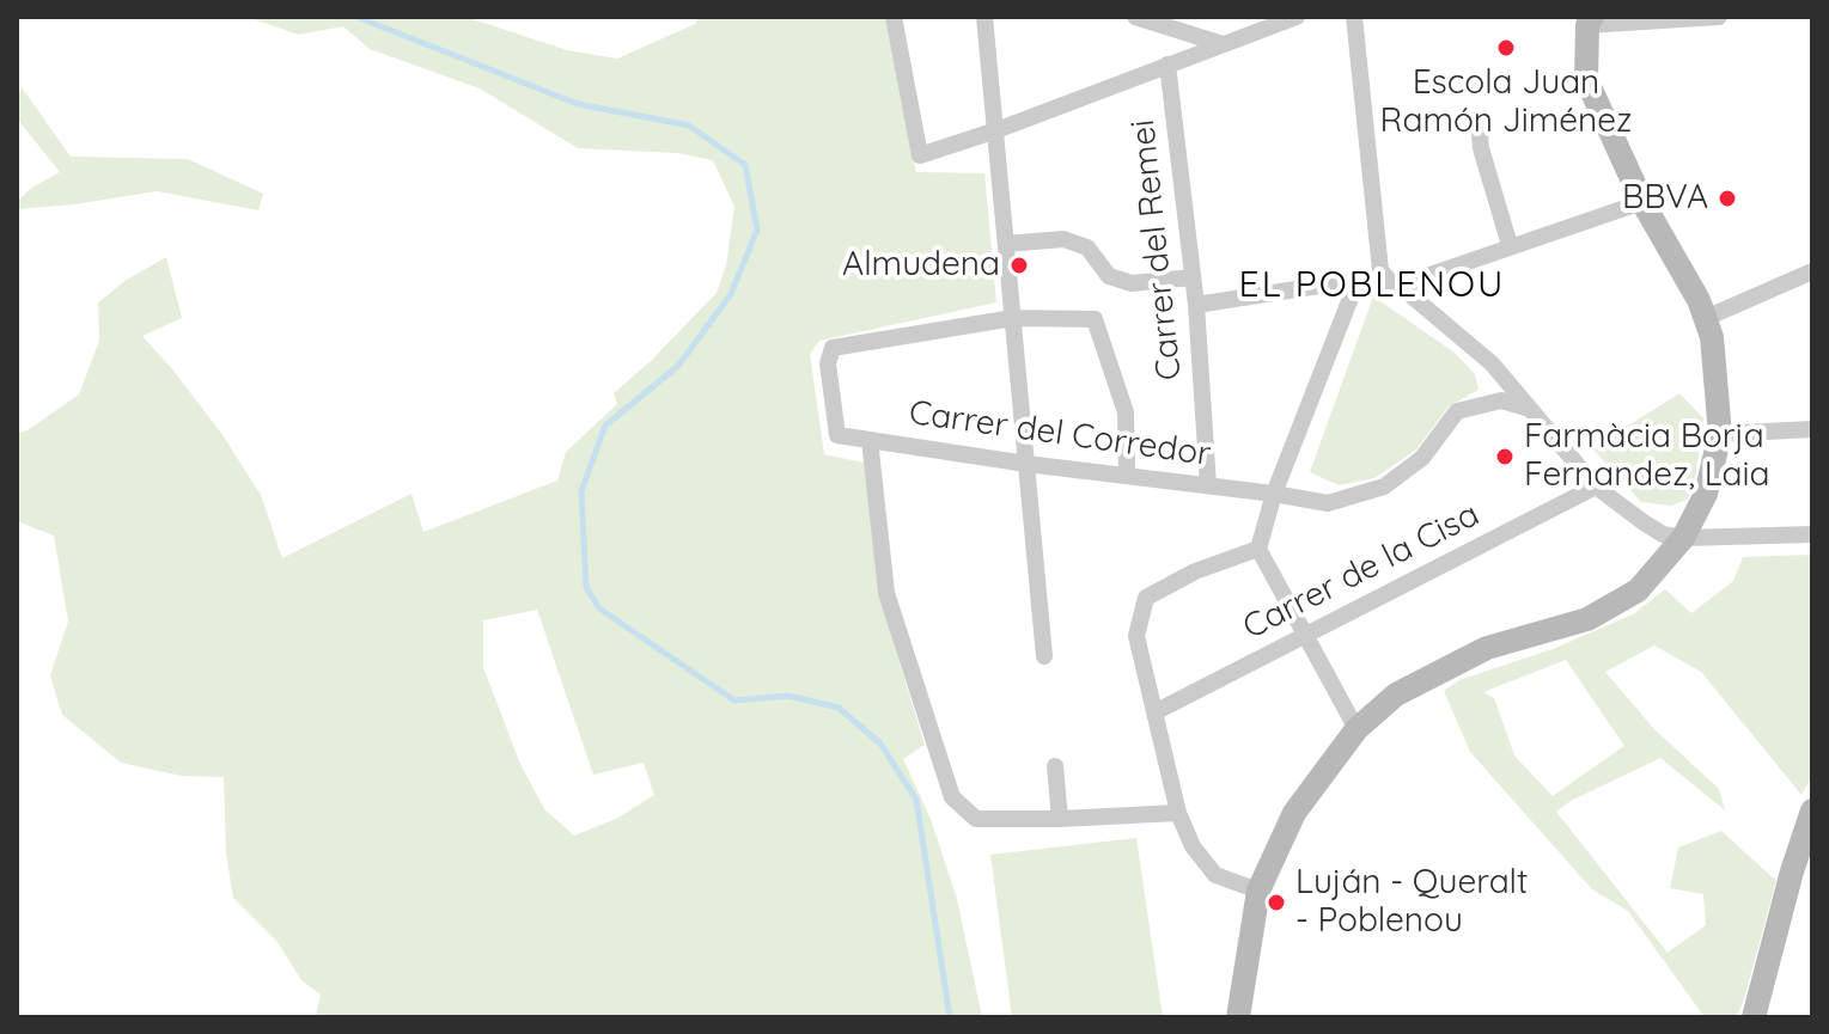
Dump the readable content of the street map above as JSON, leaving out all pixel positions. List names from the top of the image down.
{
  "streets": {
    "street": ["Carrer del Remei", "Carrer del Corredor", "Carrer de la Cisa"]
  },
  "crossings": [
    ["Carrer del Remei", "Carrer del Corredor"]
  ],
  "districts": ["EL POBLENOU"],
  "places": [
    "Escola Juan Ramón Jiménez",
    "BBVA",
    "Almudena",
    "Farmàcia Borja Fernandez, Laia",
    "Luján - Queralt - Poblenou"
  ]
}
